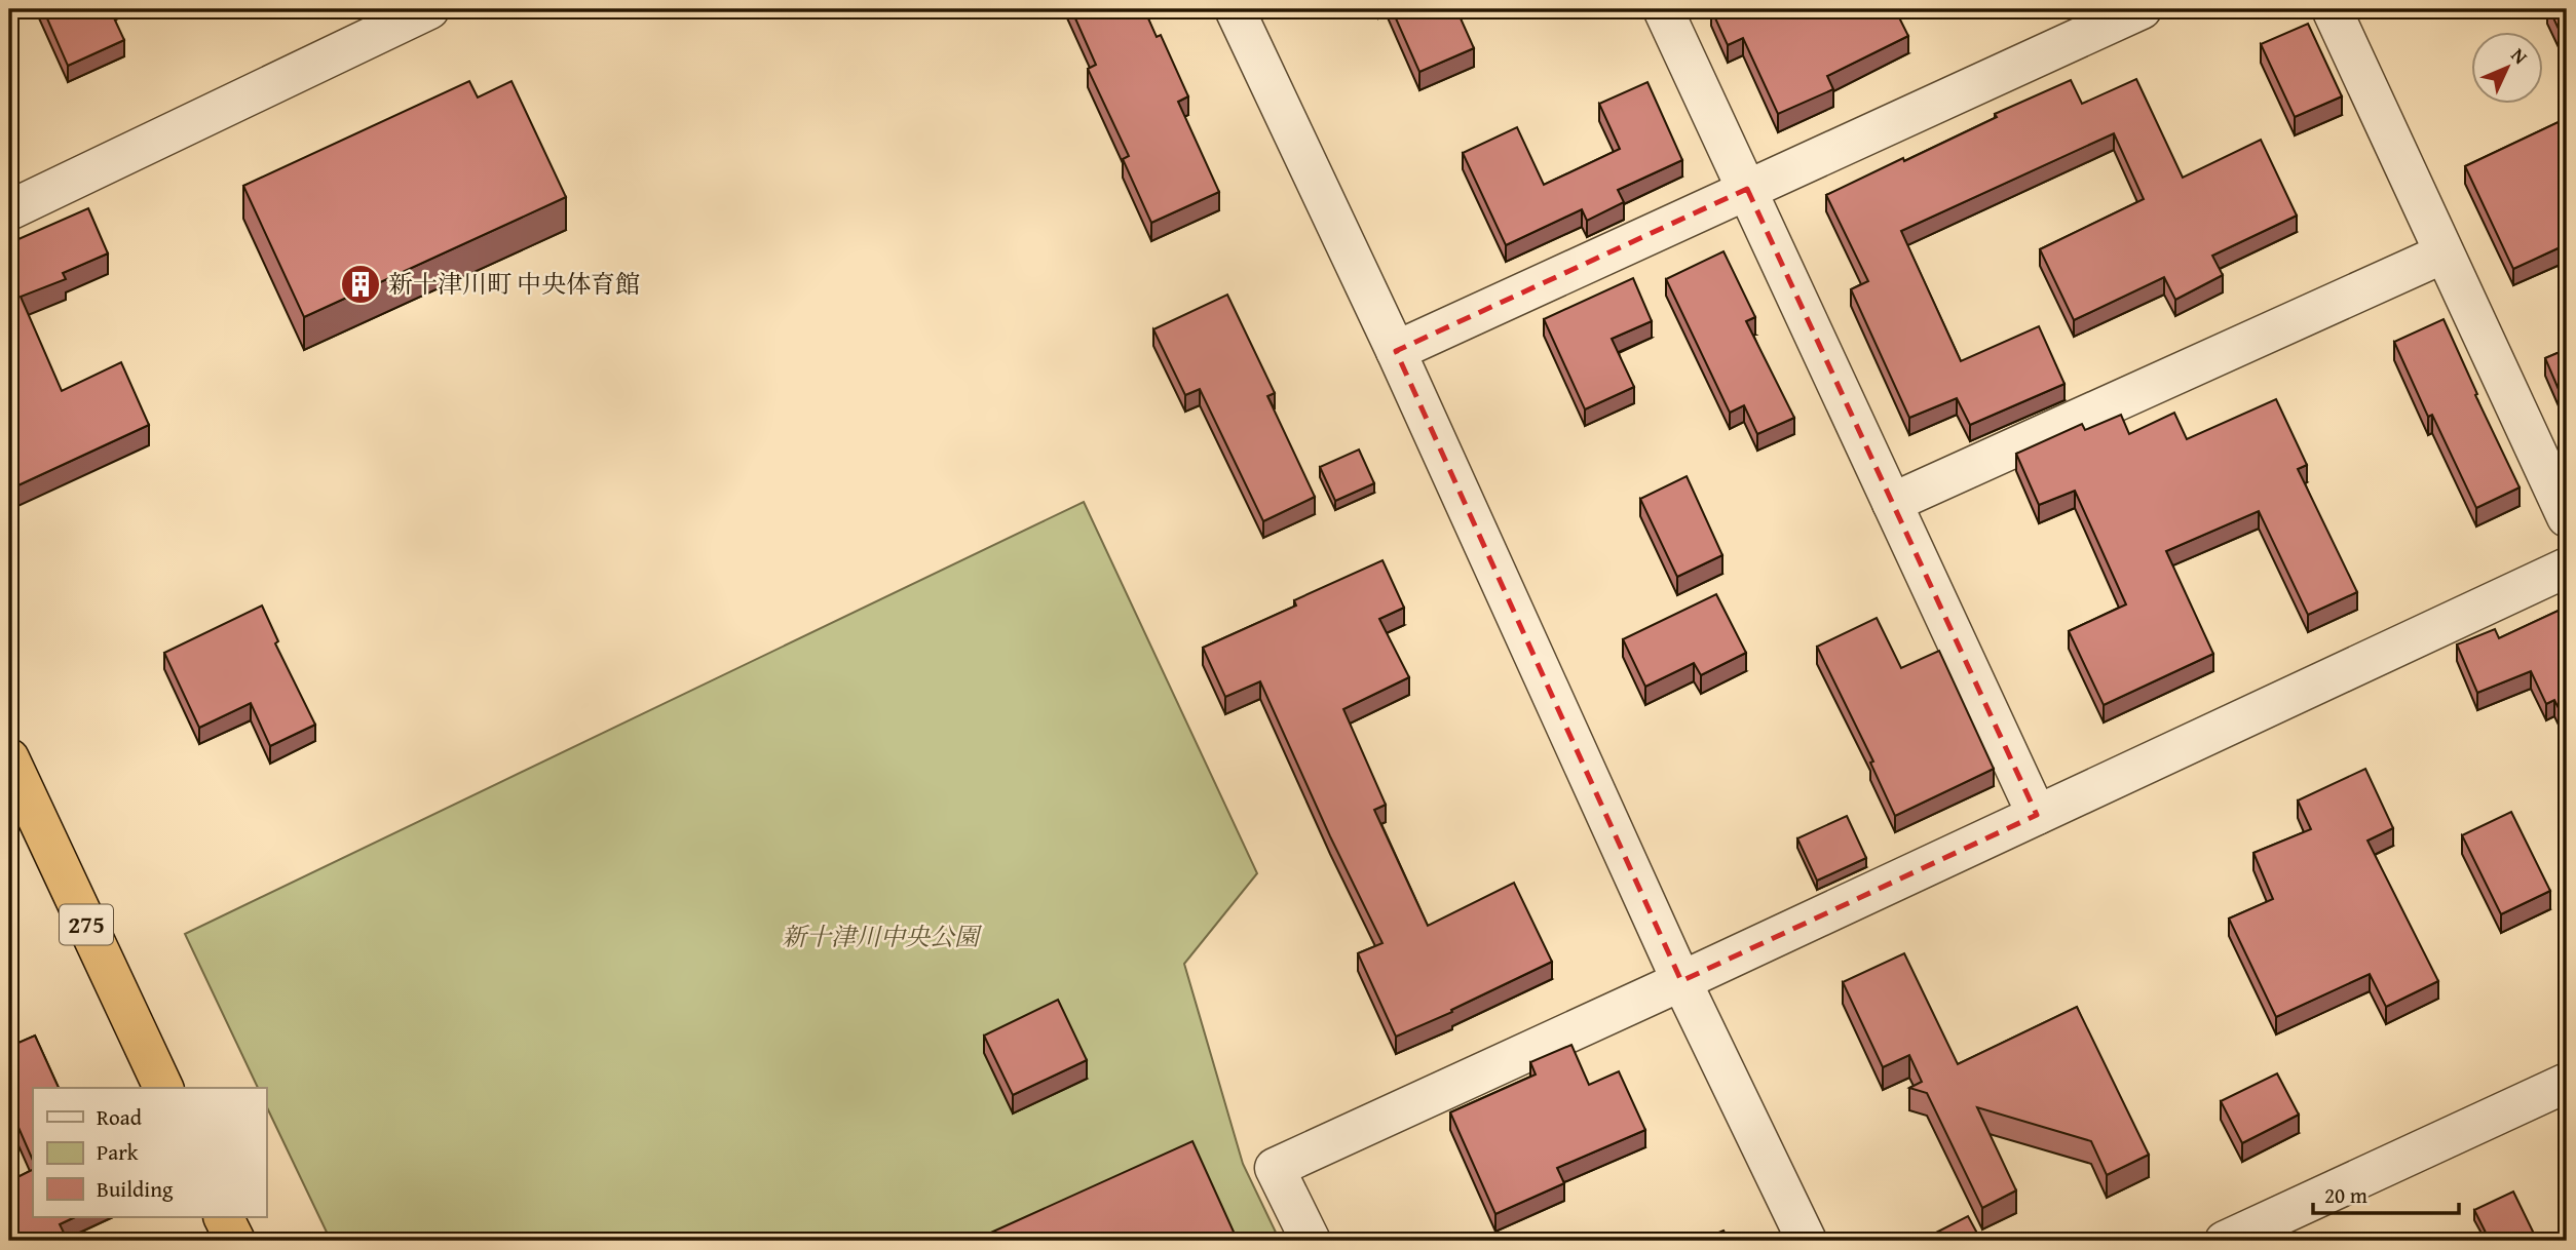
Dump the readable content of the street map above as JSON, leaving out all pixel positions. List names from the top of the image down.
{
  "streets": {
    "highway": ["275"]
  },
  "parks": ["新十津川中央公園"],
  "places": {
    "building": ["新十津川町 中央体育館"]
  },
  "legend": ["Road", "Park", "Building"],
  "scale_bar": "20 m",
  "north": "top right"
}
